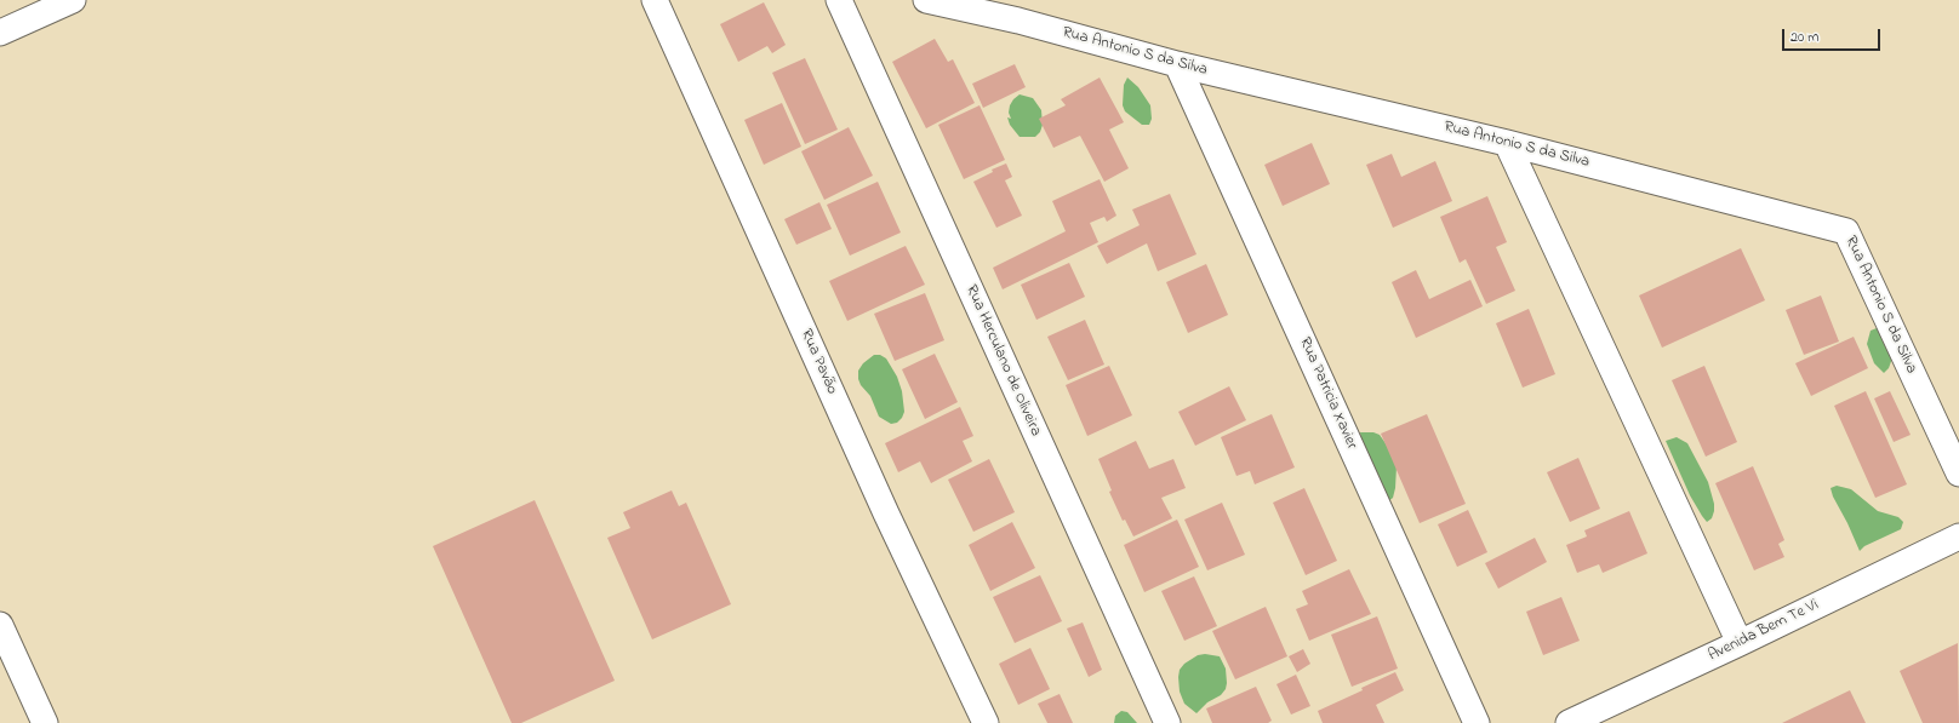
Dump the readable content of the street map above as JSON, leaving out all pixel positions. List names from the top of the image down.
{
  "streets": {
    "street": [
      "Rua Antonio S da Silva",
      "Rua Herculano de Oliveira",
      "Rua Pavão",
      "Rua Patricia Xavier",
      "Avenida Bem Te Vi"
    ]
  },
  "crossings": [
    ["Rua Antonio S da Silva", "Rua Patricia Xavier"]
  ],
  "scale_bar": "20 m"
}
